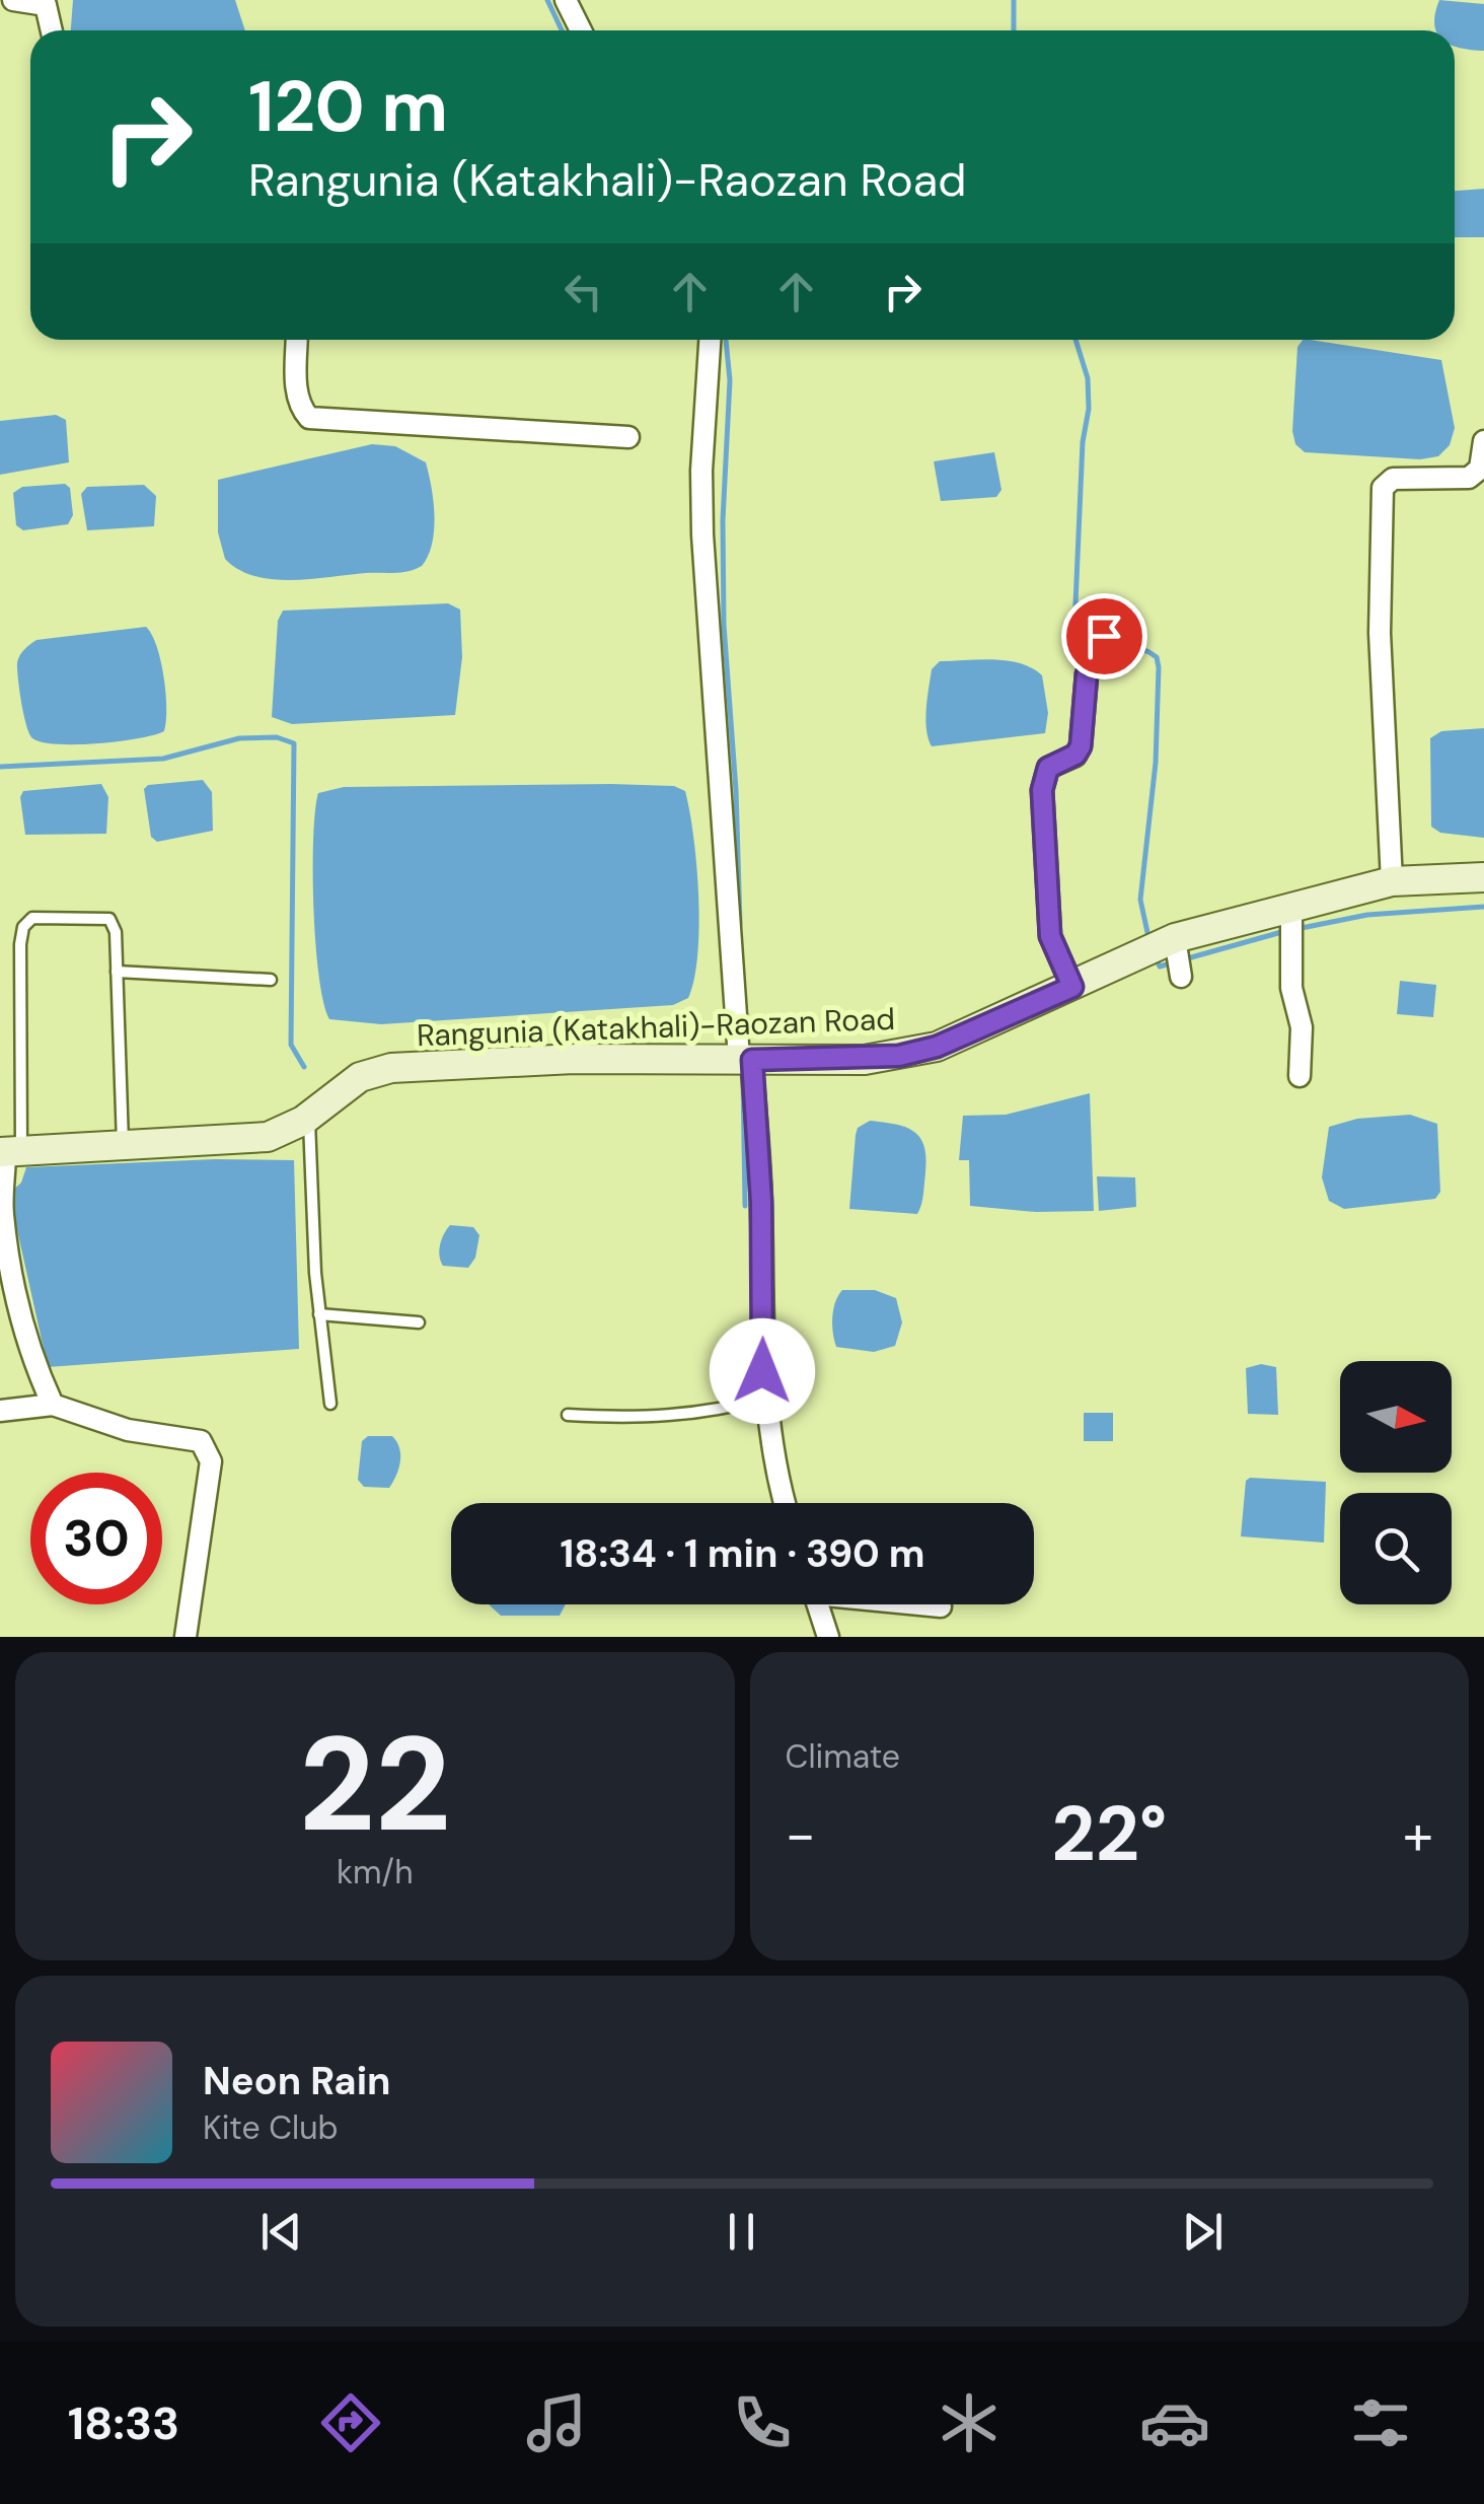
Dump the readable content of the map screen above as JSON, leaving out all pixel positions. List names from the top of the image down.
{
  "streets": {
    "main road": ["Rangunia (Katakhali)-Raozan Road"]
  },
  "north": "right",
  "page": {
    "turn": ["120 m", "Rangunia (Katakhali)-Raozan Road"],
    "limit": "30",
    "trip": "18:34 · 1 min · 390 m",
    "tile": [
      ["22", "km/h"],
      "Climate"
    ],
    "heat": ["−", "22°", "+"],
    "song": ["Neon Rain", "Kite Club"],
    "tabs": "18:33"
  }
}
